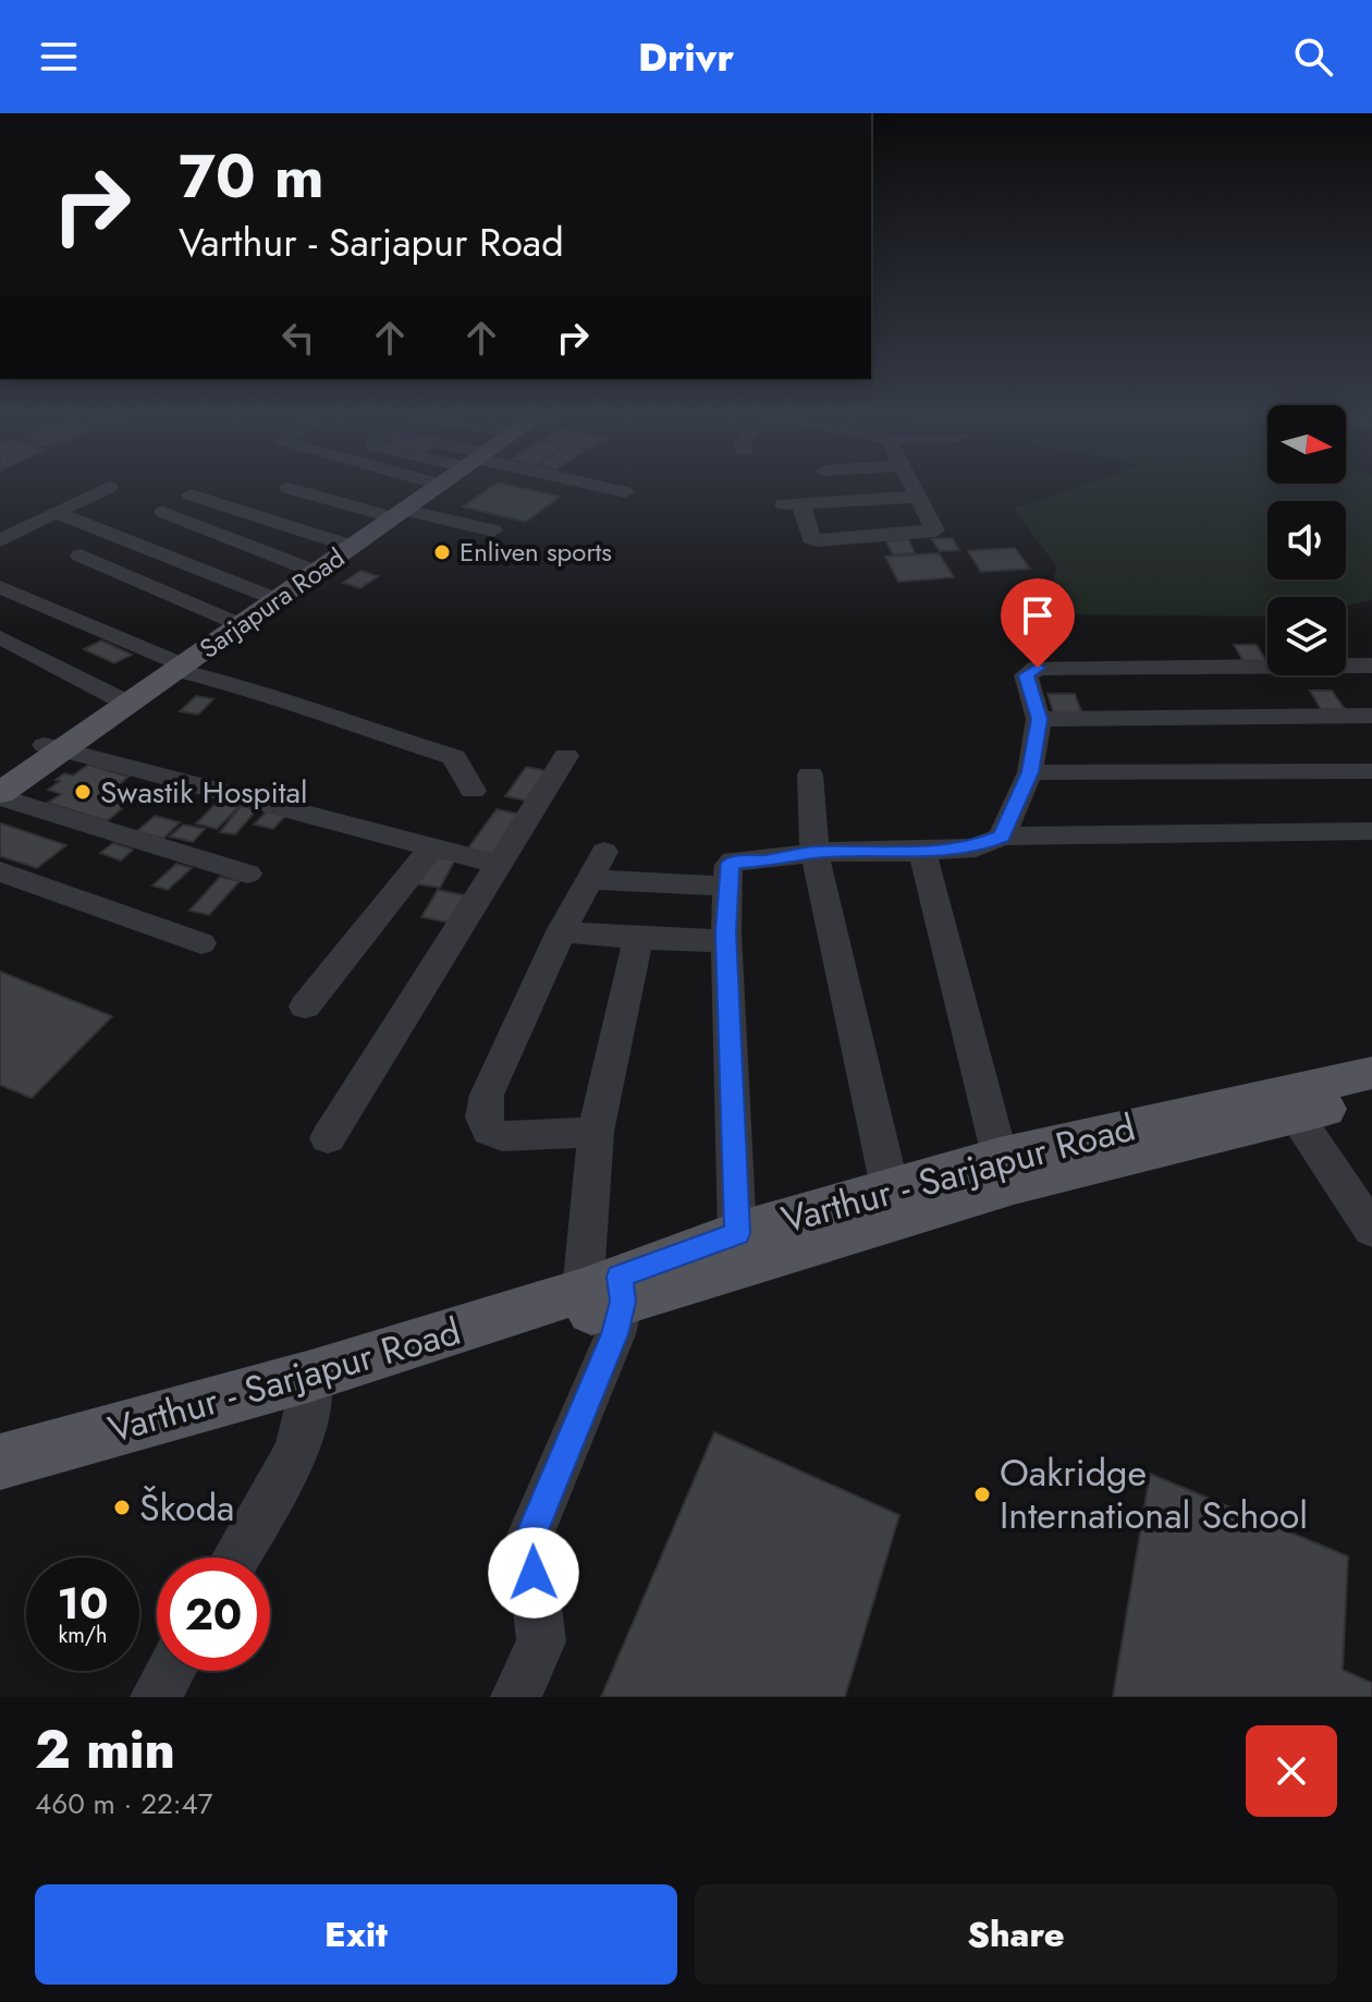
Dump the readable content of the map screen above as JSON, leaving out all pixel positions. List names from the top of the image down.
{
  "streets": {
    "main road": ["Sarjapura Road", "Varthur - Sarjapur Road"]
  },
  "places": [
    "Enliven sports",
    "Swastik Hospital",
    "Oakridge International School",
    "Škoda"
  ],
  "north": "right",
  "page": {
    "header": "Drivr",
    "turn": ["70 m", "Varthur - Sarjapur Road"],
    "speed": "10 km/h",
    "limit": "20",
    "heading": ["2 min", "460 m · 22:47"],
    "buttons": ["Exit", "Share"]
  }
}
